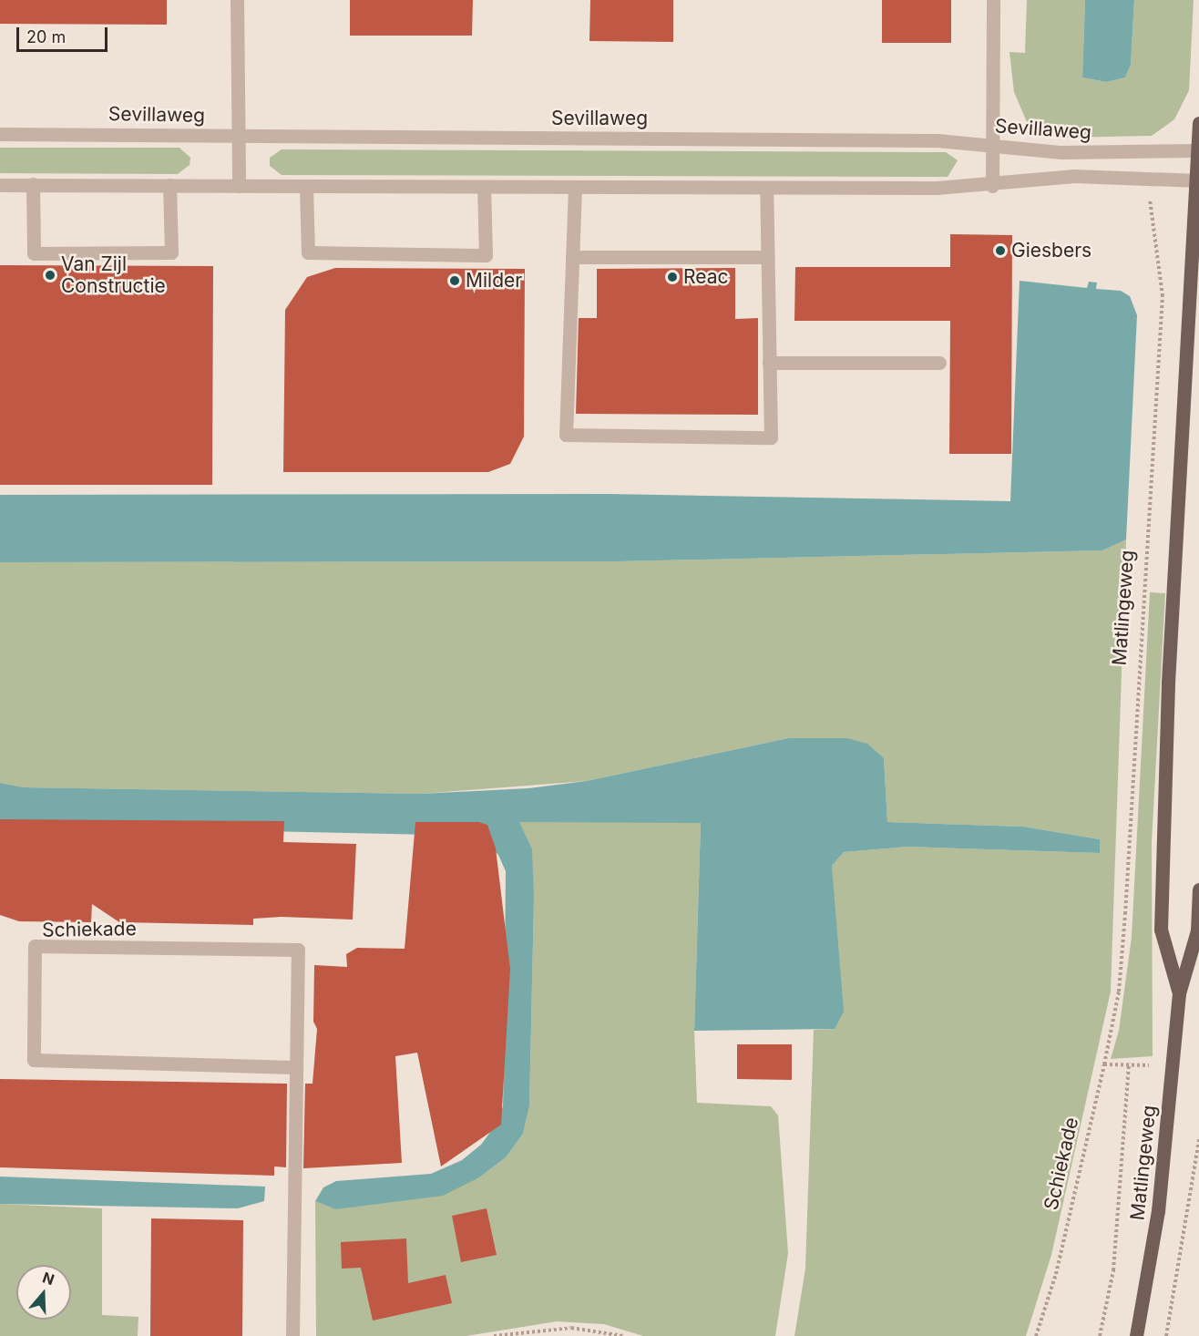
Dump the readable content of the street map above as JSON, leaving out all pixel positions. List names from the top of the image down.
{
  "streets": {
    "main road": ["Matlingeweg"],
    "street": ["Sevillaweg", "Schiekade"]
  },
  "crossings": [
    ["Sevillaweg", "Matlingeweg"],
    ["Matlingeweg", "Schiekade"]
  ],
  "places": [
    "Giesbers",
    "Van Zijl Constructie",
    "Reac",
    "Milder"
  ],
  "scale_bar": "20 m",
  "north": "top"
}
